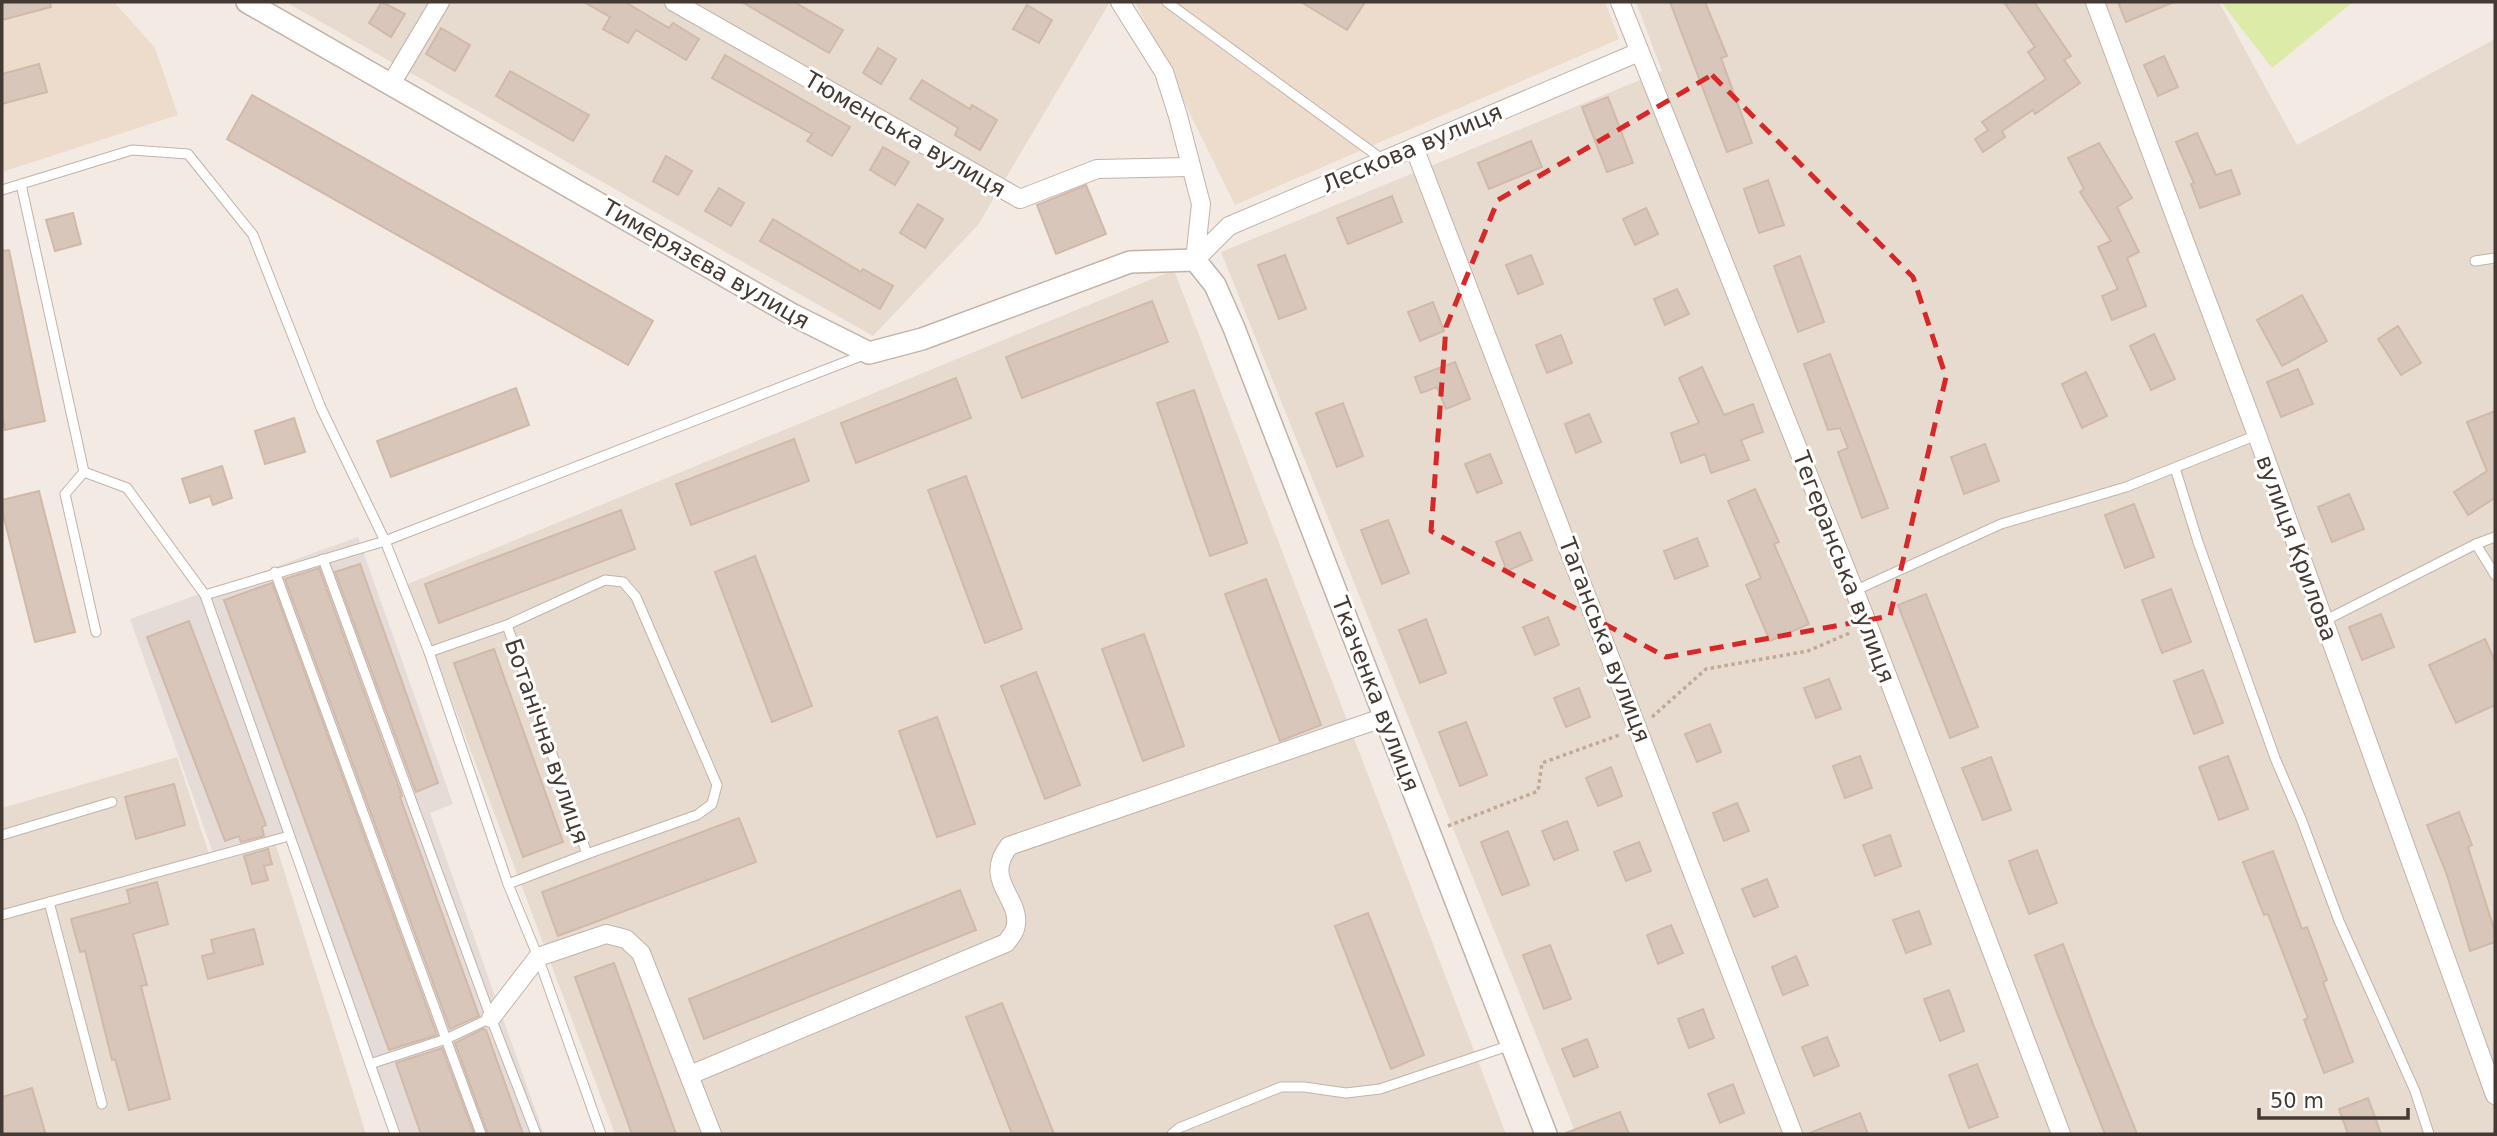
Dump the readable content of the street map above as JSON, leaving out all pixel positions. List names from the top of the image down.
{
  "streets": {
    "street": [
      "Тюменська вулиця",
      "Лескова вулиця",
      "Тимерязєва вулиця",
      "вулиця Крилова",
      "Тегеранська вулиця",
      "Таганська вулиця",
      "Ткаченка вулиця"
    ],
    "lane": ["Ботанічна вулиця"]
  },
  "crossings": [
    ["Лескова вулиця", "Тегеранська вулиця"],
    ["Лескова вулиця", "Таганська вулиця"],
    ["Лескова вулиця", "Ткаченка вулиця"]
  ],
  "scale_bar": "50 m"
}
